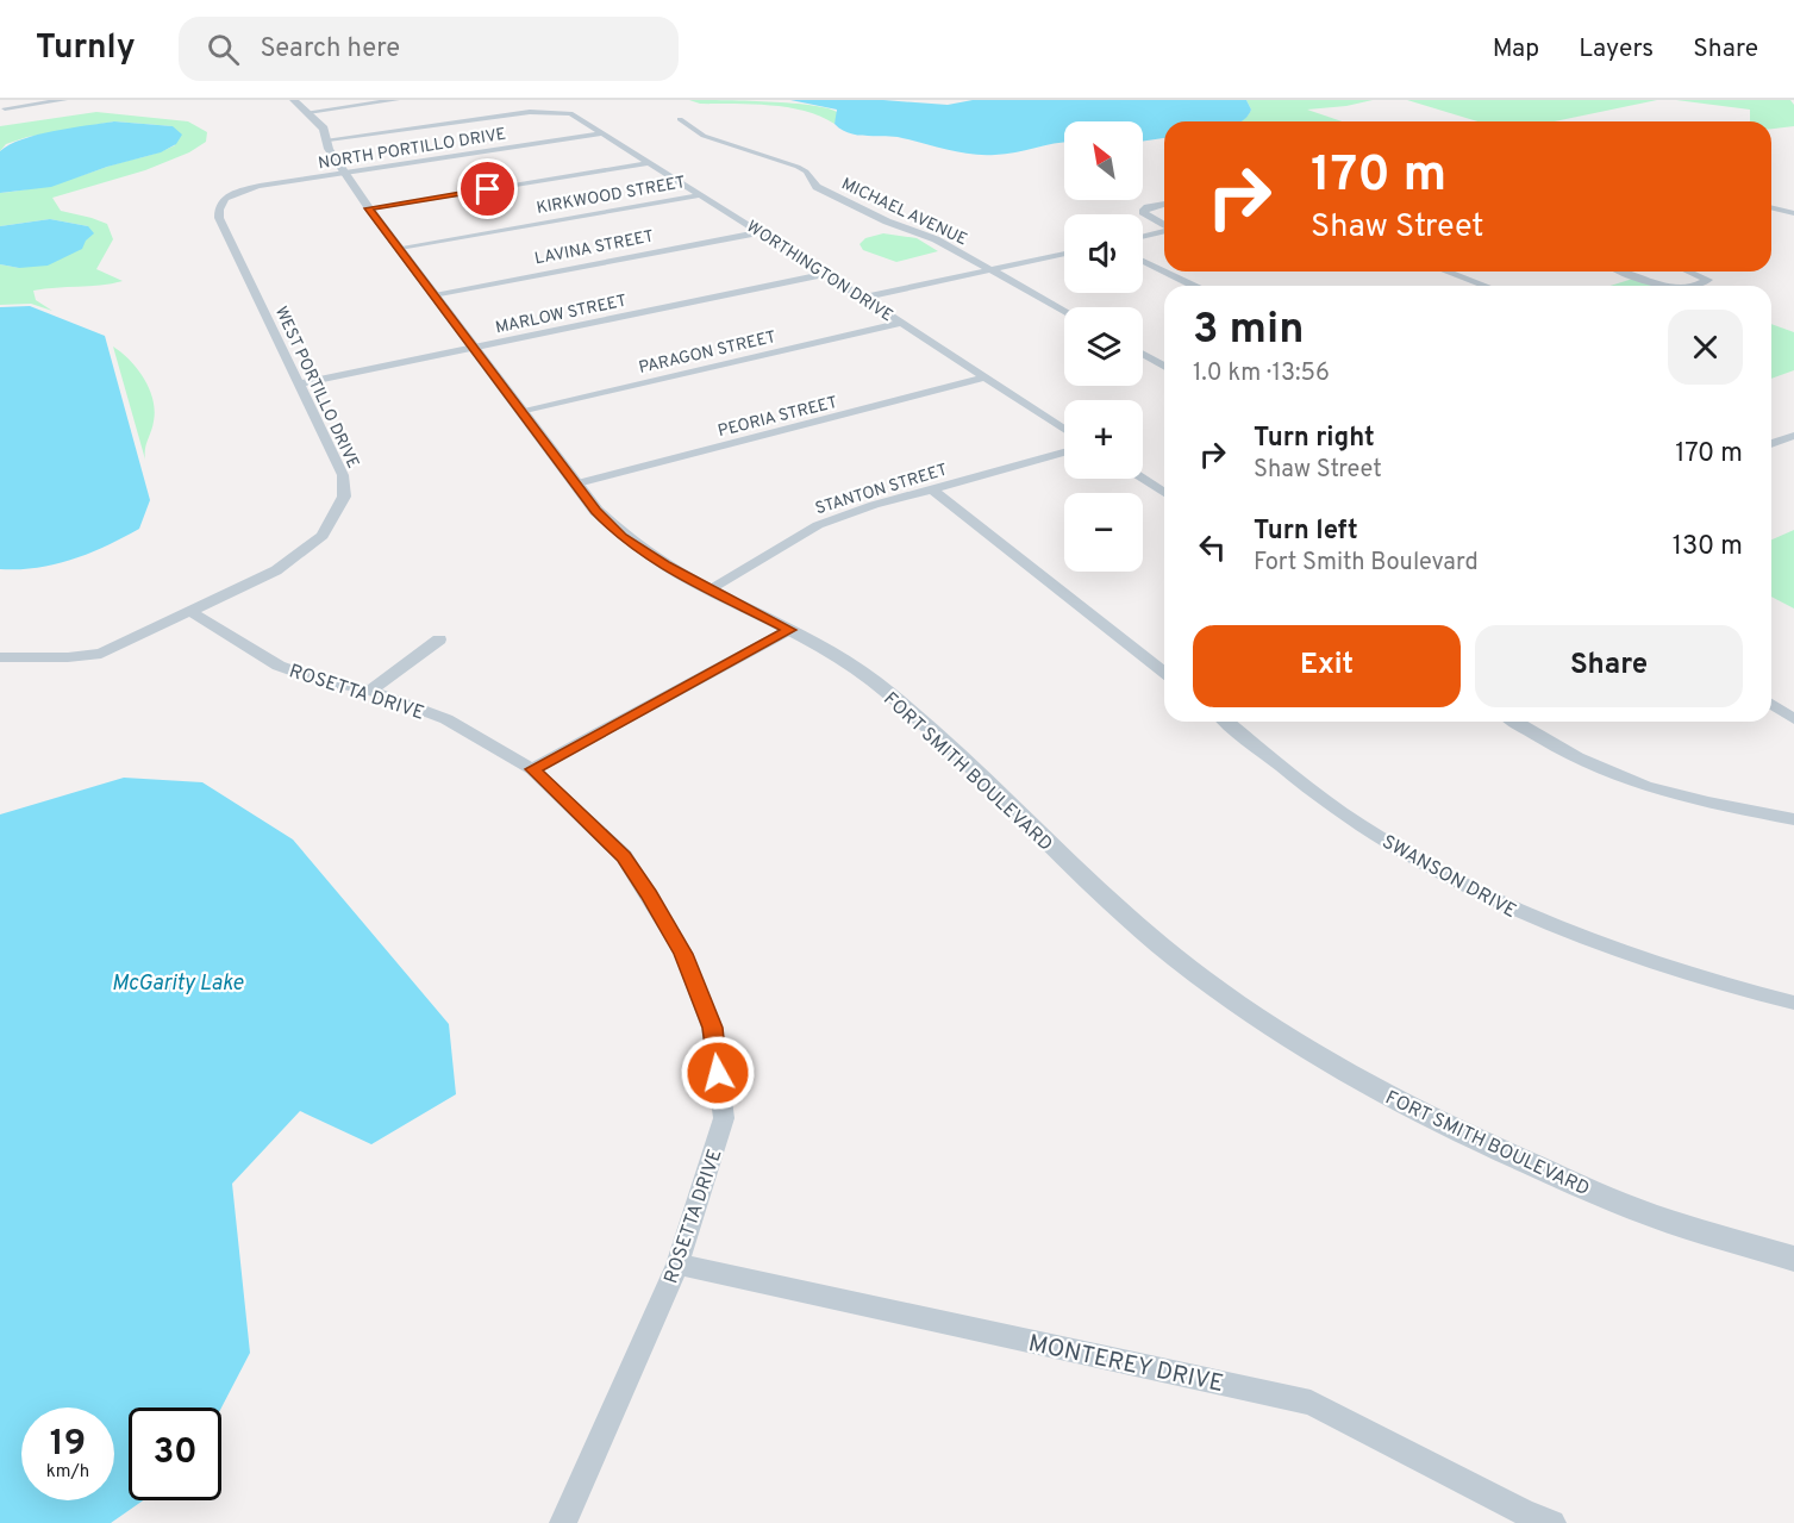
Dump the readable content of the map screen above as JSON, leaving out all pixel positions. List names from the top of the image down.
{
  "streets": {
    "street": [
      "NORTH PORTILLO DRIVE",
      "KIRKWOOD STREET",
      "MICHAEL AVENUE",
      "LAVINA STREET",
      "WORTHINGTON DRIVE",
      "MARLOW STREET",
      "PARAGON STREET",
      "WEST PORTILLO DRIVE",
      "PEORIA STREET",
      "STANTON STREET",
      "ROSETTA DRIVE",
      "FORT SMITH BOULEVARD",
      "SWANSON DRIVE",
      "MONTEREY DRIVE"
    ]
  },
  "crossings": [
    ["NORTH PORTILLO DRIVE", "WORTHINGTON DRIVE"],
    ["NORTH PORTILLO DRIVE", "WEST PORTILLO DRIVE"],
    ["NORTH PORTILLO DRIVE", "FORT SMITH BOULEVARD"],
    ["KIRKWOOD STREET", "WORTHINGTON DRIVE"],
    ["KIRKWOOD STREET", "FORT SMITH BOULEVARD"],
    ["LAVINA STREET", "WORTHINGTON DRIVE"],
    ["LAVINA STREET", "FORT SMITH BOULEVARD"],
    ["WORTHINGTON DRIVE", "MARLOW STREET"],
    ["WORTHINGTON DRIVE", "PARAGON STREET"],
    ["WORTHINGTON DRIVE", "PEORIA STREET"],
    ["WORTHINGTON DRIVE", "FORT SMITH BOULEVARD"],
    ["MARLOW STREET", "WEST PORTILLO DRIVE"],
    ["MARLOW STREET", "FORT SMITH BOULEVARD"],
    ["PARAGON STREET", "FORT SMITH BOULEVARD"],
    ["WEST PORTILLO DRIVE", "ROSETTA DRIVE"],
    ["PEORIA STREET", "FORT SMITH BOULEVARD"],
    ["STANTON STREET", "FORT SMITH BOULEVARD"],
    ["ROSETTA DRIVE", "MONTEREY DRIVE"]
  ],
  "water": ["McGarity Lake"],
  "north": "top left",
  "page": {
    "header": "Turnly",
    "search": "Search here",
    "nav": ["Map", "Layers", "Share"],
    "map_buttons": ["+", "−"],
    "turn": ["170 m", "Shaw Street"],
    "heading": ["3 min", "1.0 km · 13:56"],
    "list": [
      {
        "name": "Turn right",
        "note": "Shaw Street",
        "value": "170 m"
      },
      {
        "name": "Turn left",
        "note": "Fort Smith Boulevard",
        "value": "130 m"
      }
    ],
    "buttons": ["Exit", "Share"],
    "speed": "19 km/h",
    "limit": "30"
  }
}
